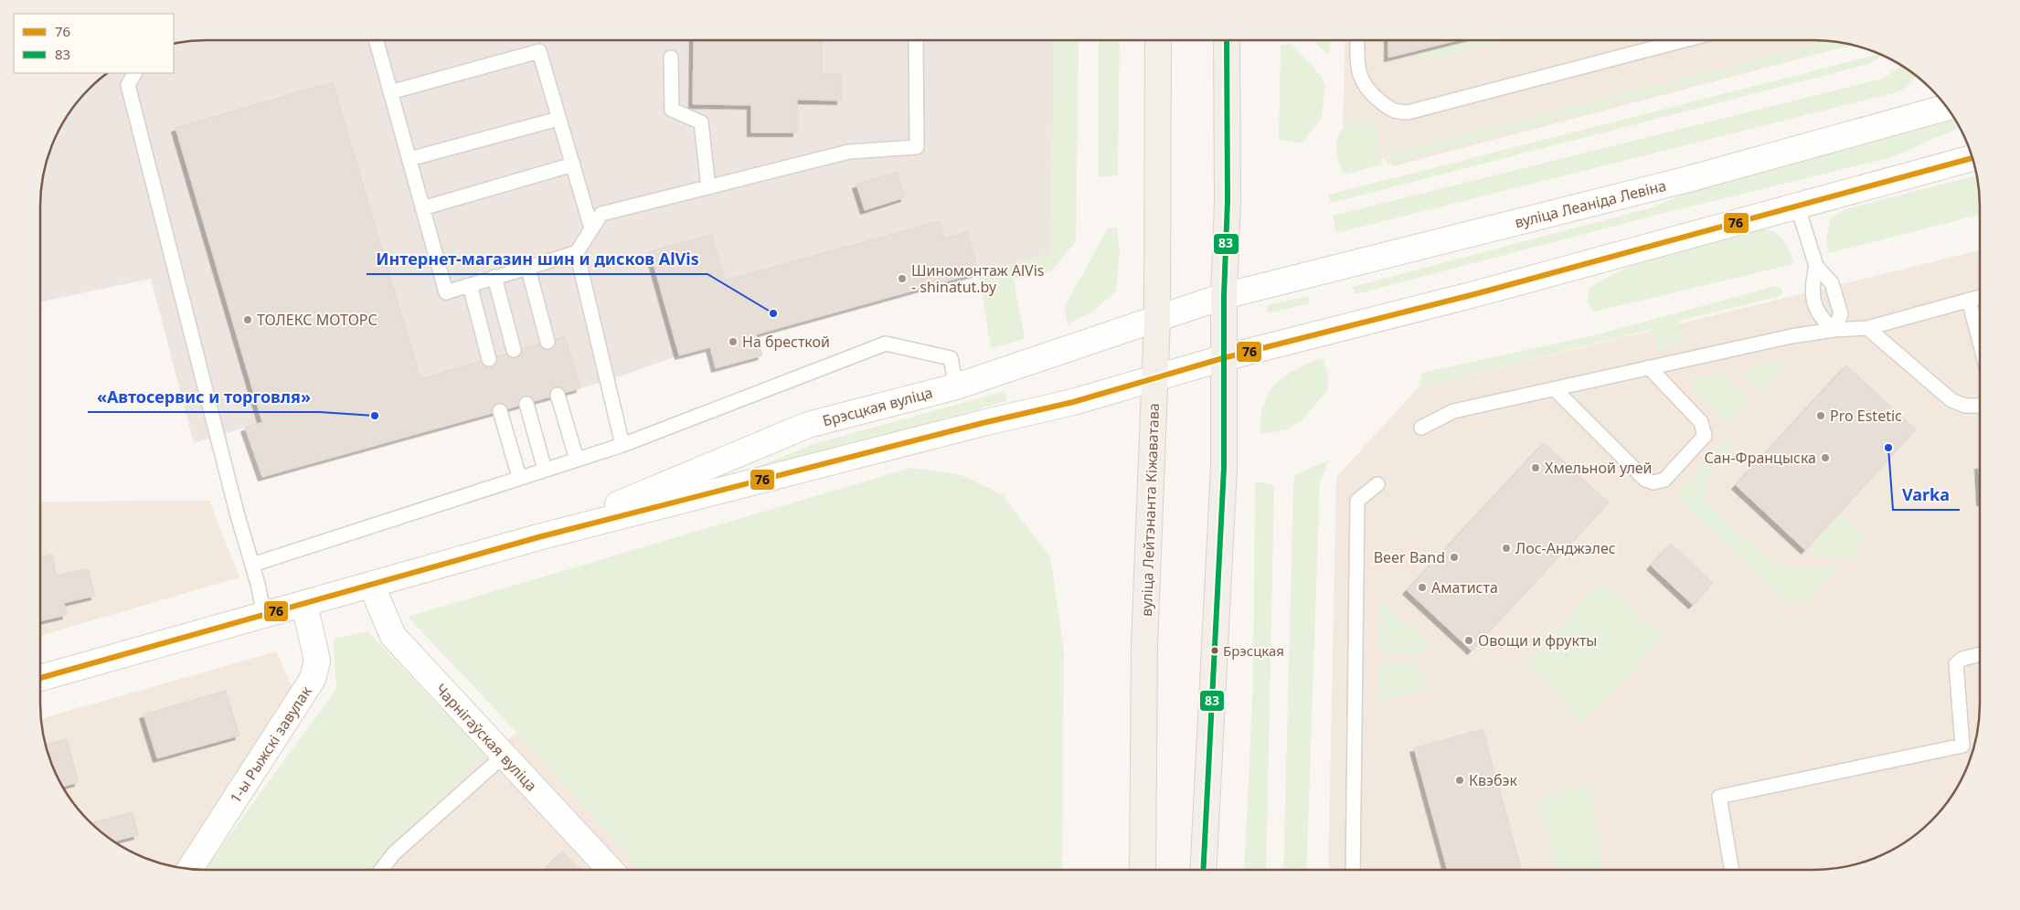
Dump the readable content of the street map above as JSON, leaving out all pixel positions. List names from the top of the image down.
{
  "streets": {
    "main road": ["вуліца Лейтэнанта Кіжаватава"],
    "street": [
      "вуліца Леаніда Левіна",
      "Брэсцкая вуліца",
      "Чарнігаўская вуліца",
      "1-ы Рыжскі завулак"
    ]
  },
  "crossings": [
    ["вуліца Леаніда Левіна", "Брэсцкая вуліца"],
    ["Брэсцкая вуліца", "вуліца Лейтэнанта Кіжаватава"],
    ["Брэсцкая вуліца", "Чарнігаўская вуліца"],
    ["Брэсцкая вуліца", "1-ы Рыжскі завулак"]
  ],
  "places": [
    "Шиномонтаж AlVis - shinatut.by",
    "Интернет-магазин шин и дисков AlVis",
    "ТОЛЕКС МОТОРС",
    "На бресткой",
    "«Автосервис и торговля»",
    "Pro Estetic",
    "Varka",
    "Сан-Францыска",
    "Хмельной улей",
    "Лос-Анджэлес",
    "Beer Band",
    "Аматиста",
    "Овощи и фрукты",
    "Брэсцкая",
    "Квэбэк"
  ],
  "lines": ["transit line 83", "transit line 76"],
  "legend": ["76", "83"]
}
